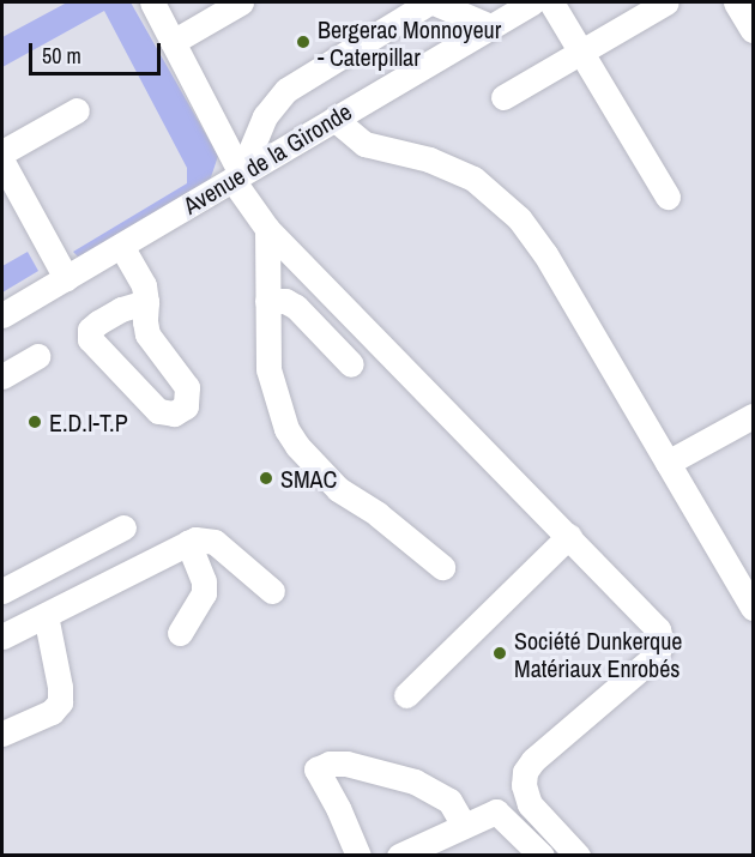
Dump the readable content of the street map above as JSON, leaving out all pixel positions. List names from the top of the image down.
{
  "streets": {
    "street": ["Avenue de la Gironde"]
  },
  "places": [
    "Bergerac Monnoyeur - Caterpillar",
    "E.D.I-T.P",
    "SMAC",
    "Société Dunkerque Matériaux Enrobés"
  ],
  "scale_bar": "50 m"
}
